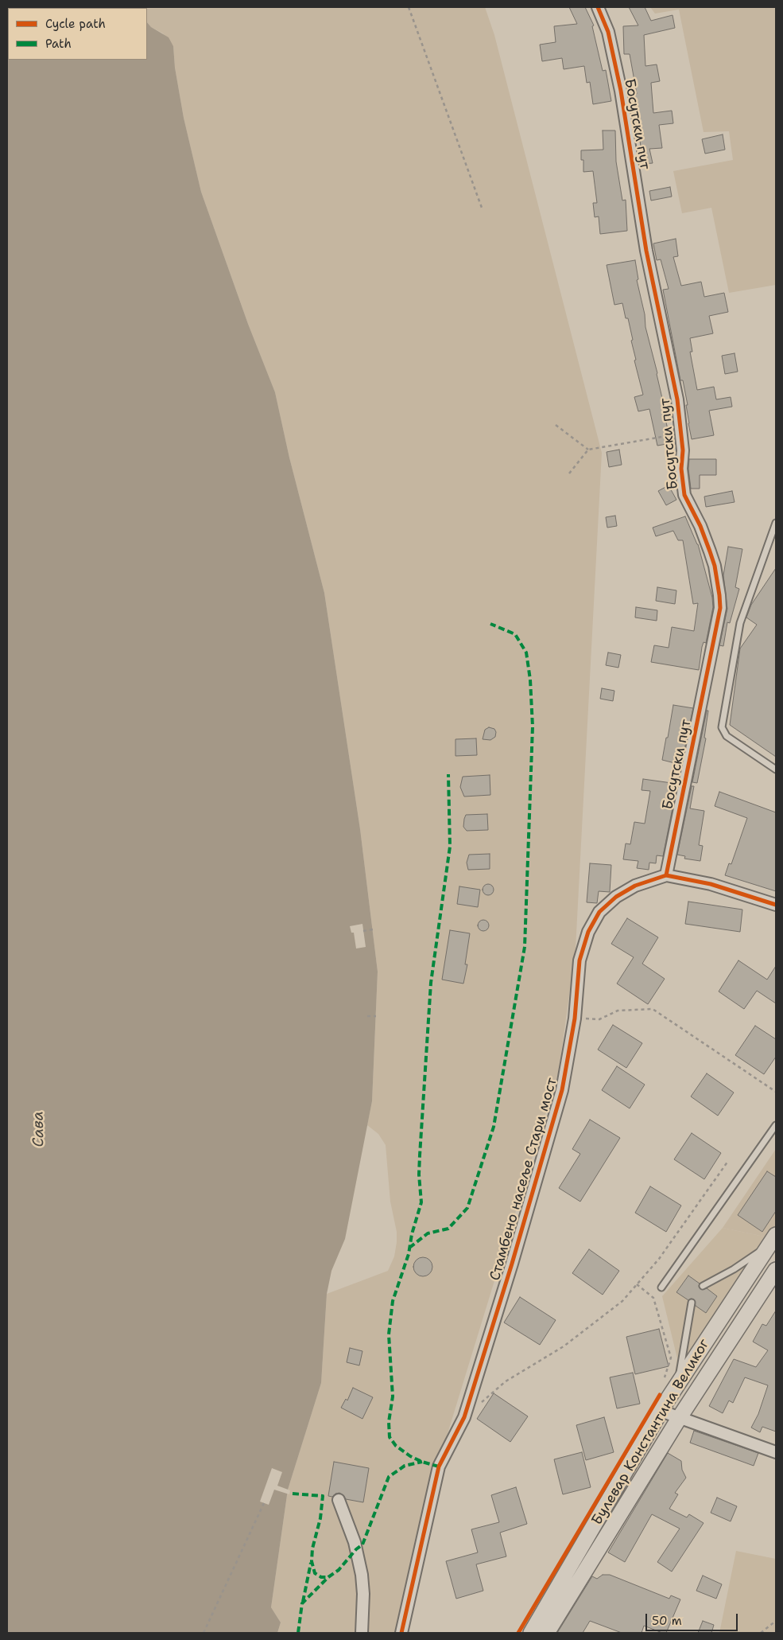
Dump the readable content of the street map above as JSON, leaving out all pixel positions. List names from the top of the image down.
{
  "streets": {
    "main road": ["Булевар Константина Великог"],
    "street": ["Босутски пут", "Стамбено насеље Стари мост"]
  },
  "crossings": [
    ["Босутски пут", "Стамбено насеље Стари мост"]
  ],
  "water": ["Сава"],
  "legend": ["Cycle path", "Path"],
  "scale_bar": "50 m"
}
